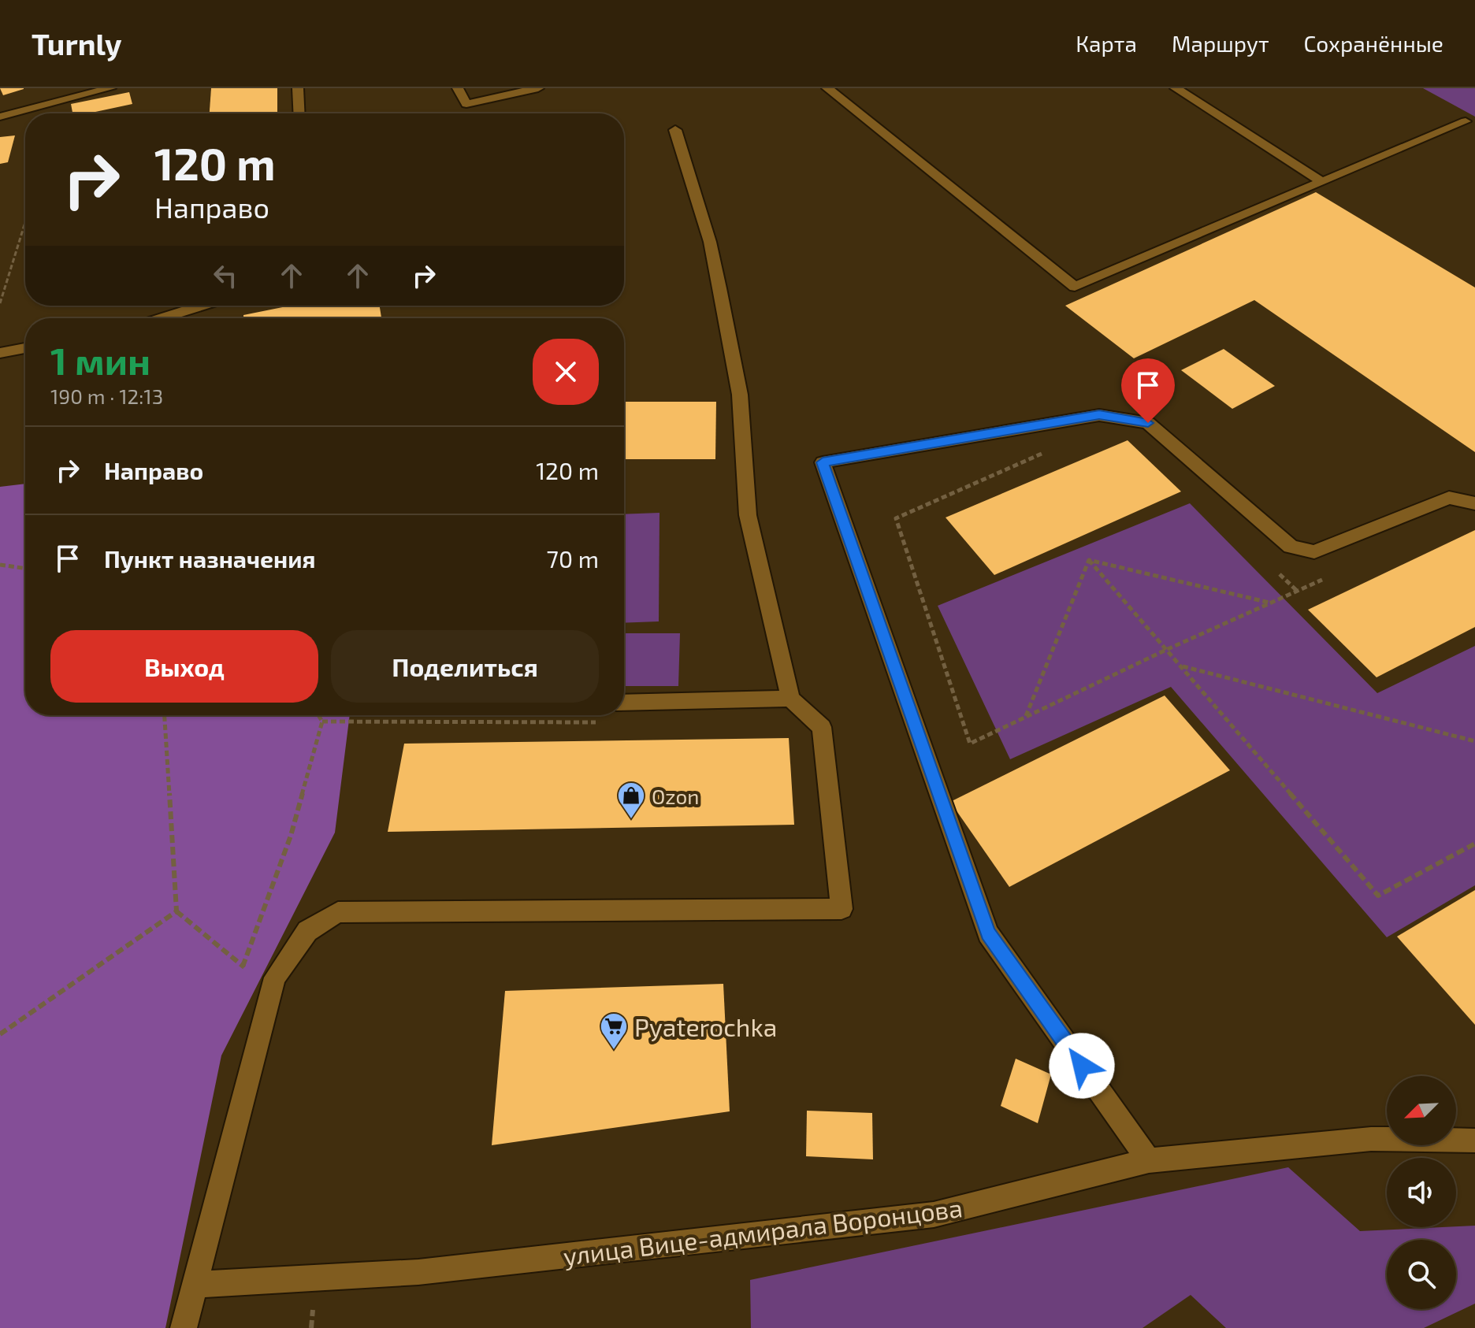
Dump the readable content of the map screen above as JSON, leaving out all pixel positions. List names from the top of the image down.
{
  "streets": {
    "street": ["улица Вице-адмирала Воронцова"]
  },
  "places": {
    "shop": ["Ozon"],
    "supermarket": ["Pyaterochka"]
  },
  "north": "bottom left",
  "page": {
    "header": "Turnly",
    "nav": ["Карта", "Маршрут", "Сохранённые"],
    "turn": ["120 m", "Направо"],
    "heading": ["1 мин", "190 m · 12:13"],
    "list": [
      {
        "name": "Направо",
        "value": "120 m"
      },
      {
        "name": "Пункт назначения",
        "value": "70 m"
      }
    ],
    "buttons": ["Выход", "Поделиться"]
  }
}
